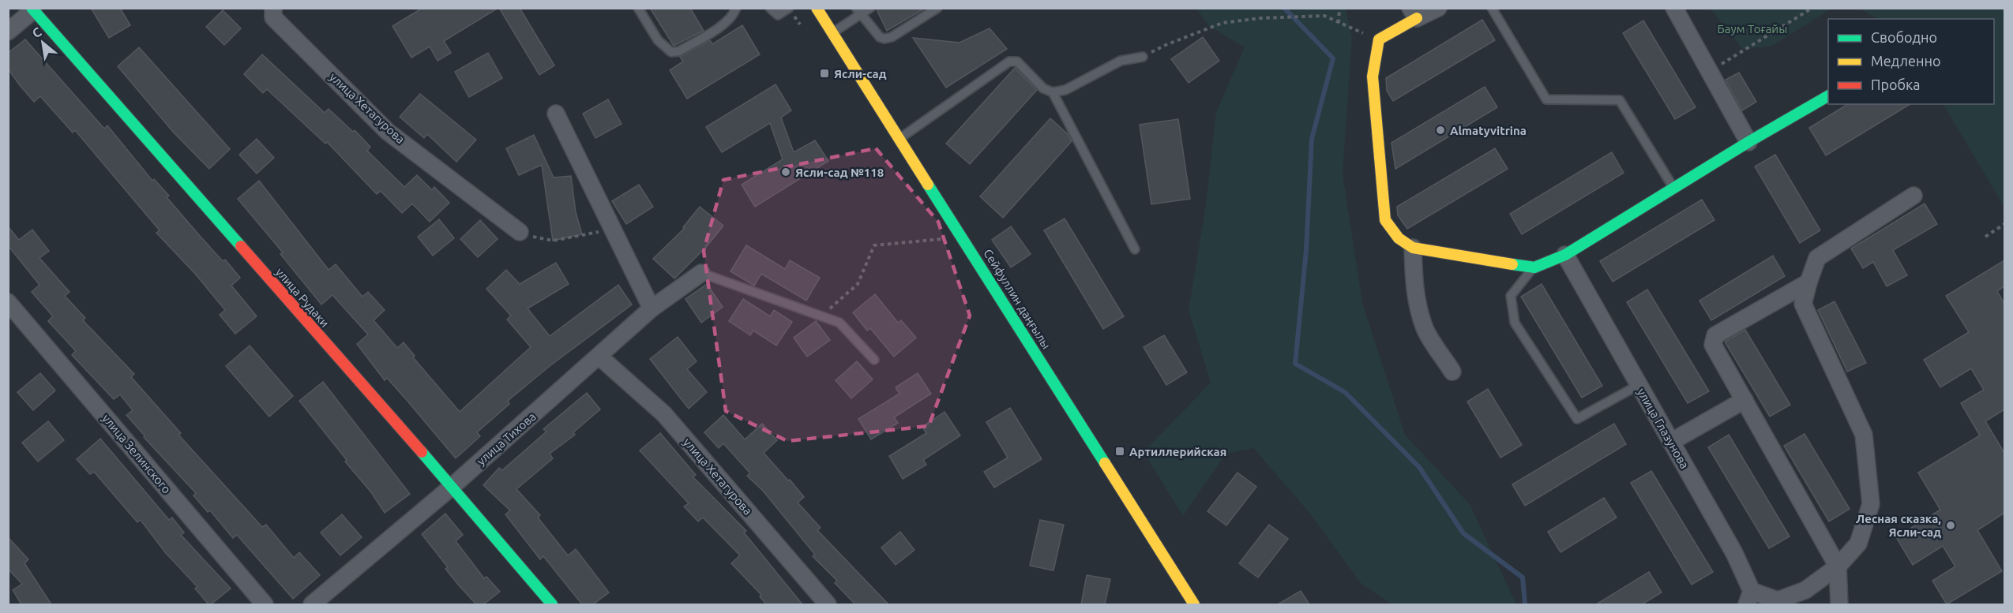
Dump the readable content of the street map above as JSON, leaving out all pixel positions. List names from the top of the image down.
{
  "streets": {
    "street": [
      "улица Хетагурова",
      "улица Рудаки",
      "Сейфуллин даңғылы",
      "улица Глазунова",
      "улица Тихова",
      "улица Зелинского"
    ]
  },
  "crossings": [
    ["улица Хетагурова", "улица Тихова"],
    ["улица Рудаки", "улица Тихова"]
  ],
  "parks": ["Баум Тоғайы"],
  "places": {
    "transit": ["Ясли-сад", "Артиллерийская"],
    "other": ["Almatyvitrina", "Ясли-сад №118", "Лесная сказка, Ясли-сад"]
  },
  "legend": ["Свободно", "Медленно", "Пробка"],
  "north": "top left"
}
